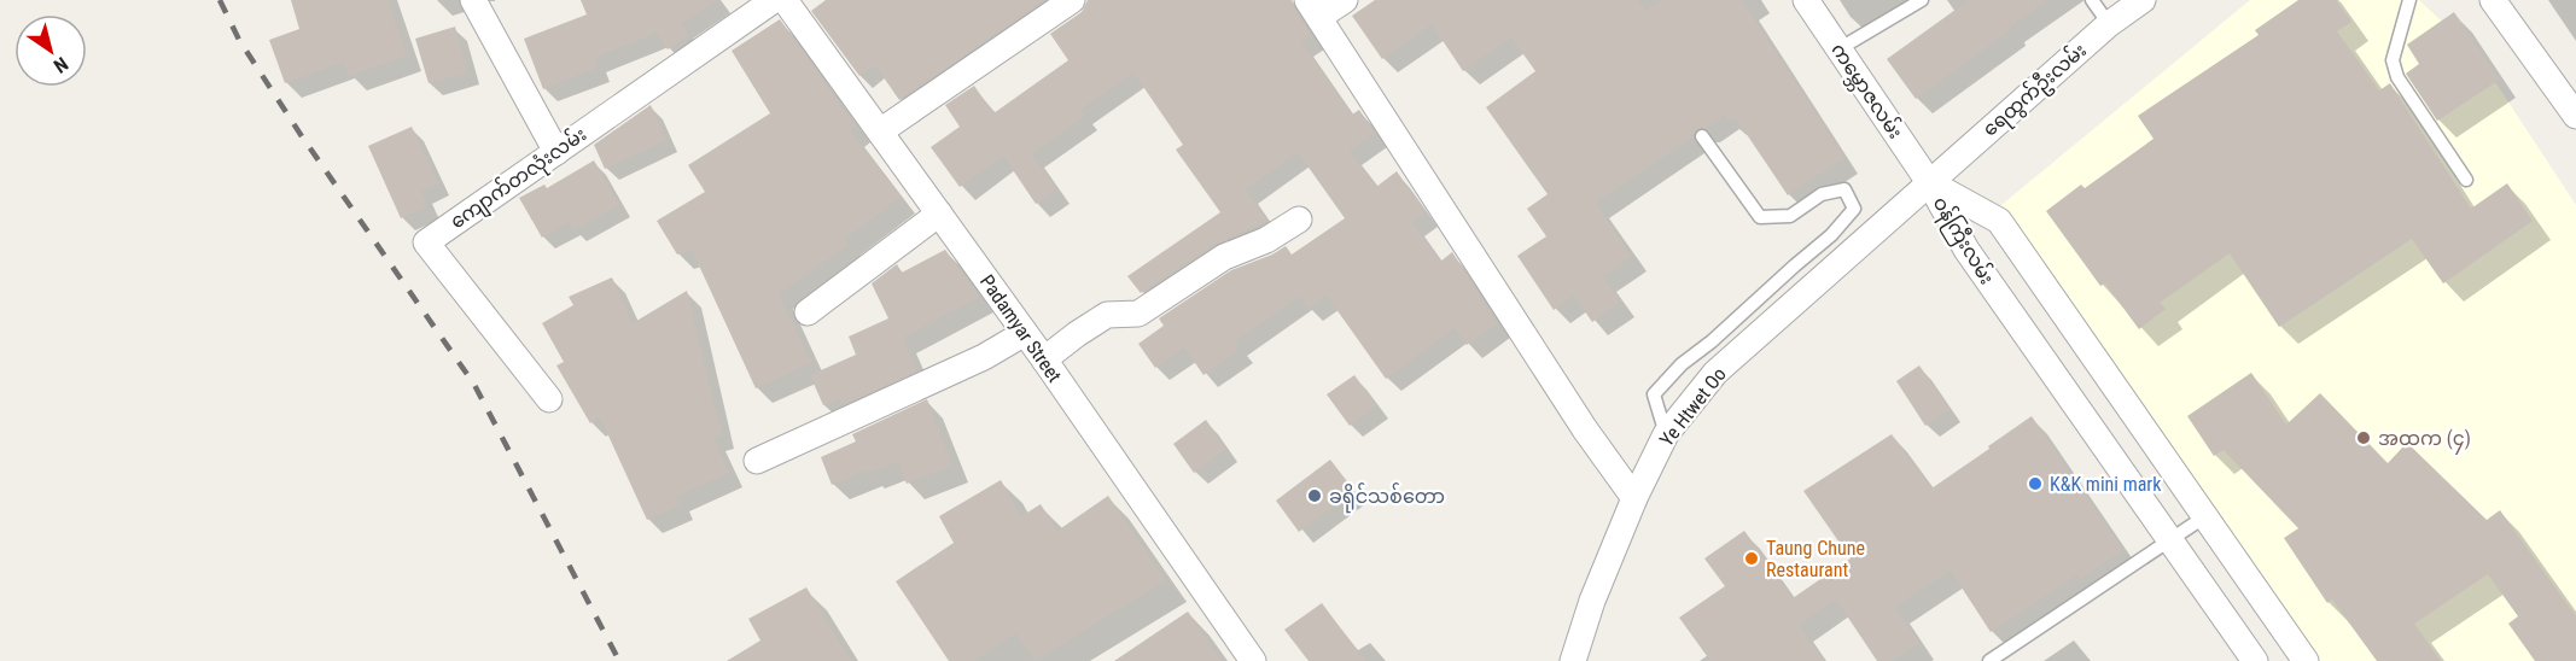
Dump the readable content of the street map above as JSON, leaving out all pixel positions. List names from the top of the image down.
{
  "streets": {
    "street": [
      "ရေထွက်ဦးလမ်း",
      "ကမ္ဘောဇလမ်း",
      "ကျောက်တလုံးလမ်း",
      "ဝန်ကြီးလမ်း",
      "Padamyar Street",
      "Ye Htwet Oo"
    ]
  },
  "crossings": [
    ["ရေထွက်ဦးလမ်း", "ကမ္ဘောဇလမ်း"],
    ["ရေထွက်ဦးလမ်း", "ဝန်ကြီးလမ်း"],
    ["ရေထွက်ဦးလမ်း", "Ye Htwet Oo"],
    ["ကမ္ဘောဇလမ်း", "ဝန်ကြီးလမ်း"],
    ["ကမ္ဘောဇလမ်း", "Ye Htwet Oo"],
    ["ဝန်ကြီးလမ်း", "Ye Htwet Oo"]
  ],
  "places": [
    "အထက (၄)",
    "K&K mini mark",
    "ခရိုင်သစ်တော",
    "Taung Chune Restaurant"
  ],
  "north": "bottom right"
}
